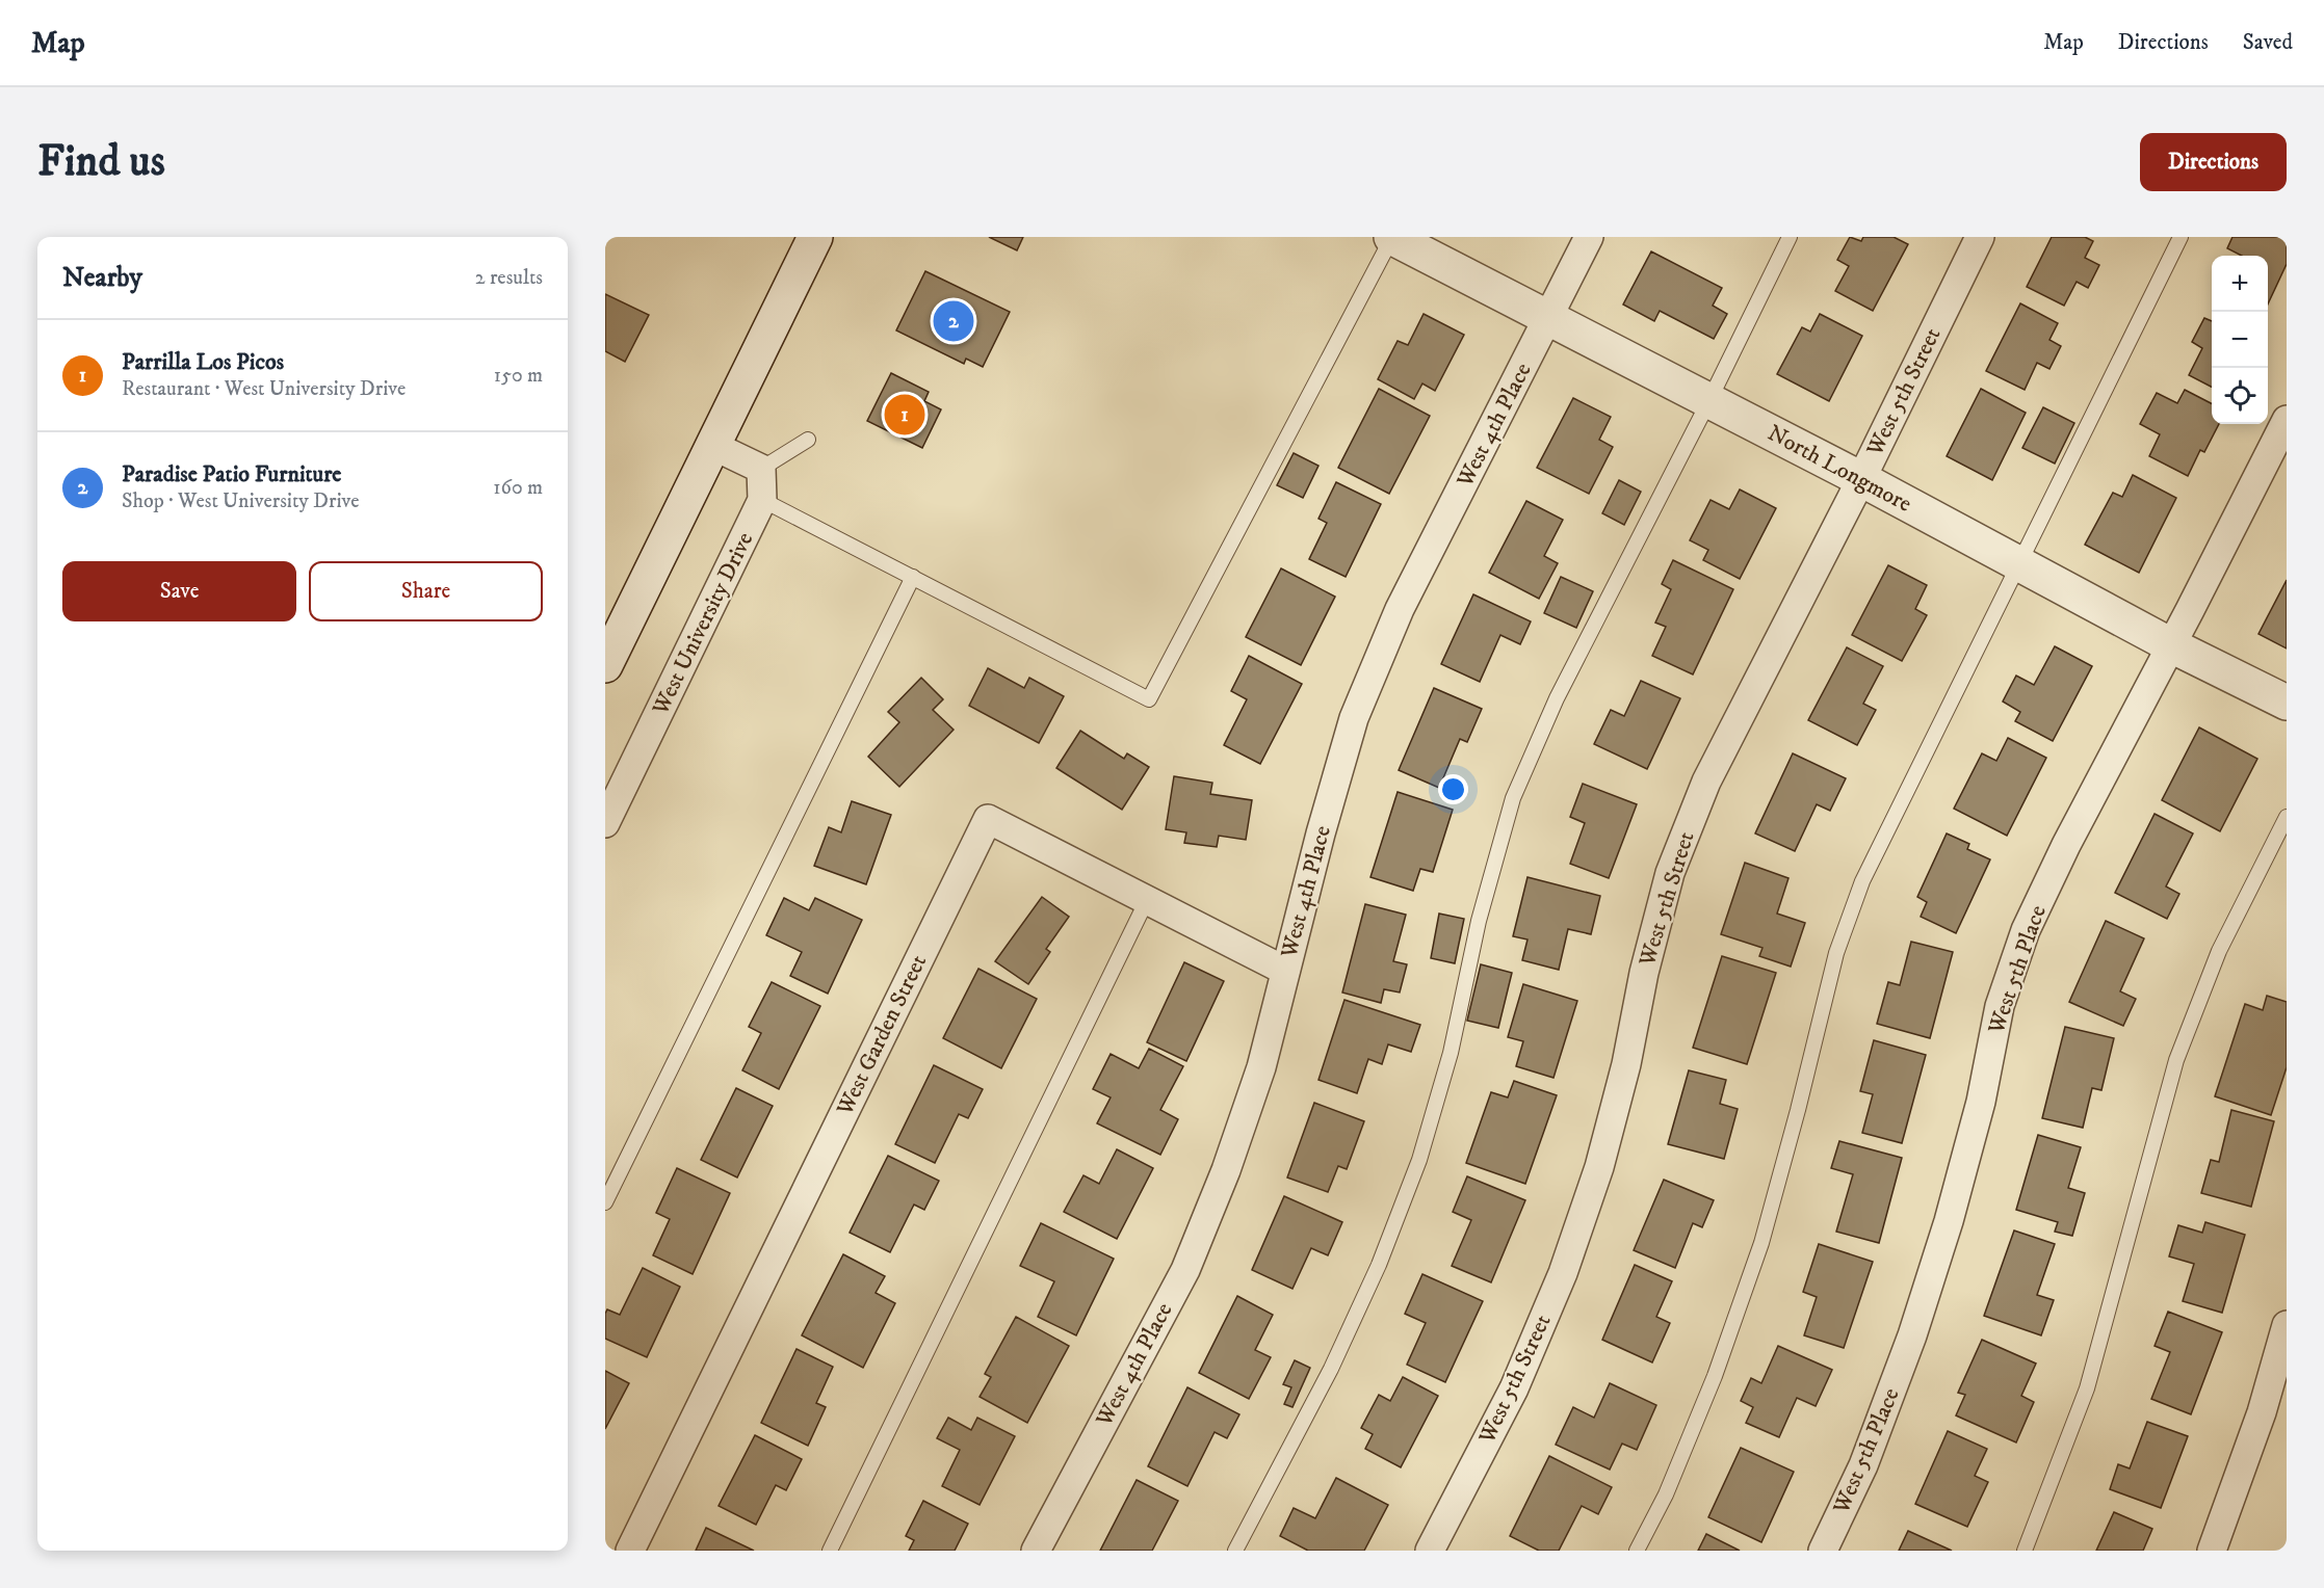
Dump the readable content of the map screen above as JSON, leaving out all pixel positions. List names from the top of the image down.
{
  "streets": {
    "street": [
      "West 5th Street",
      "West 4th Place",
      "North Longmore",
      "West University Drive",
      "West 5th Place",
      "West Garden Street"
    ]
  },
  "crossings": [
    ["West 5th Street", "North Longmore"],
    ["West 4th Place", "North Longmore"],
    ["West 4th Place", "West Garden Street"],
    ["North Longmore", "West 5th Place"]
  ],
  "page": {
    "header": "Map",
    "nav": ["Map", "Directions", "Saved"],
    "buttons": [
      "Directions",
      ["Save", "Share"]
    ],
    "title": "Find us",
    "heading": ["Nearby", "2 results"],
    "map_buttons": ["+", "−"],
    "pins": ["2", "1"],
    "list": [
      {
        "mark": "1",
        "name": "Parrilla Los Picos",
        "note": "Restaurant · West University Drive",
        "value": "150 m"
      },
      {
        "mark": "2",
        "name": "Paradise Patio Furniture",
        "note": "Shop · West University Drive",
        "value": "160 m"
      }
    ]
  }
}
